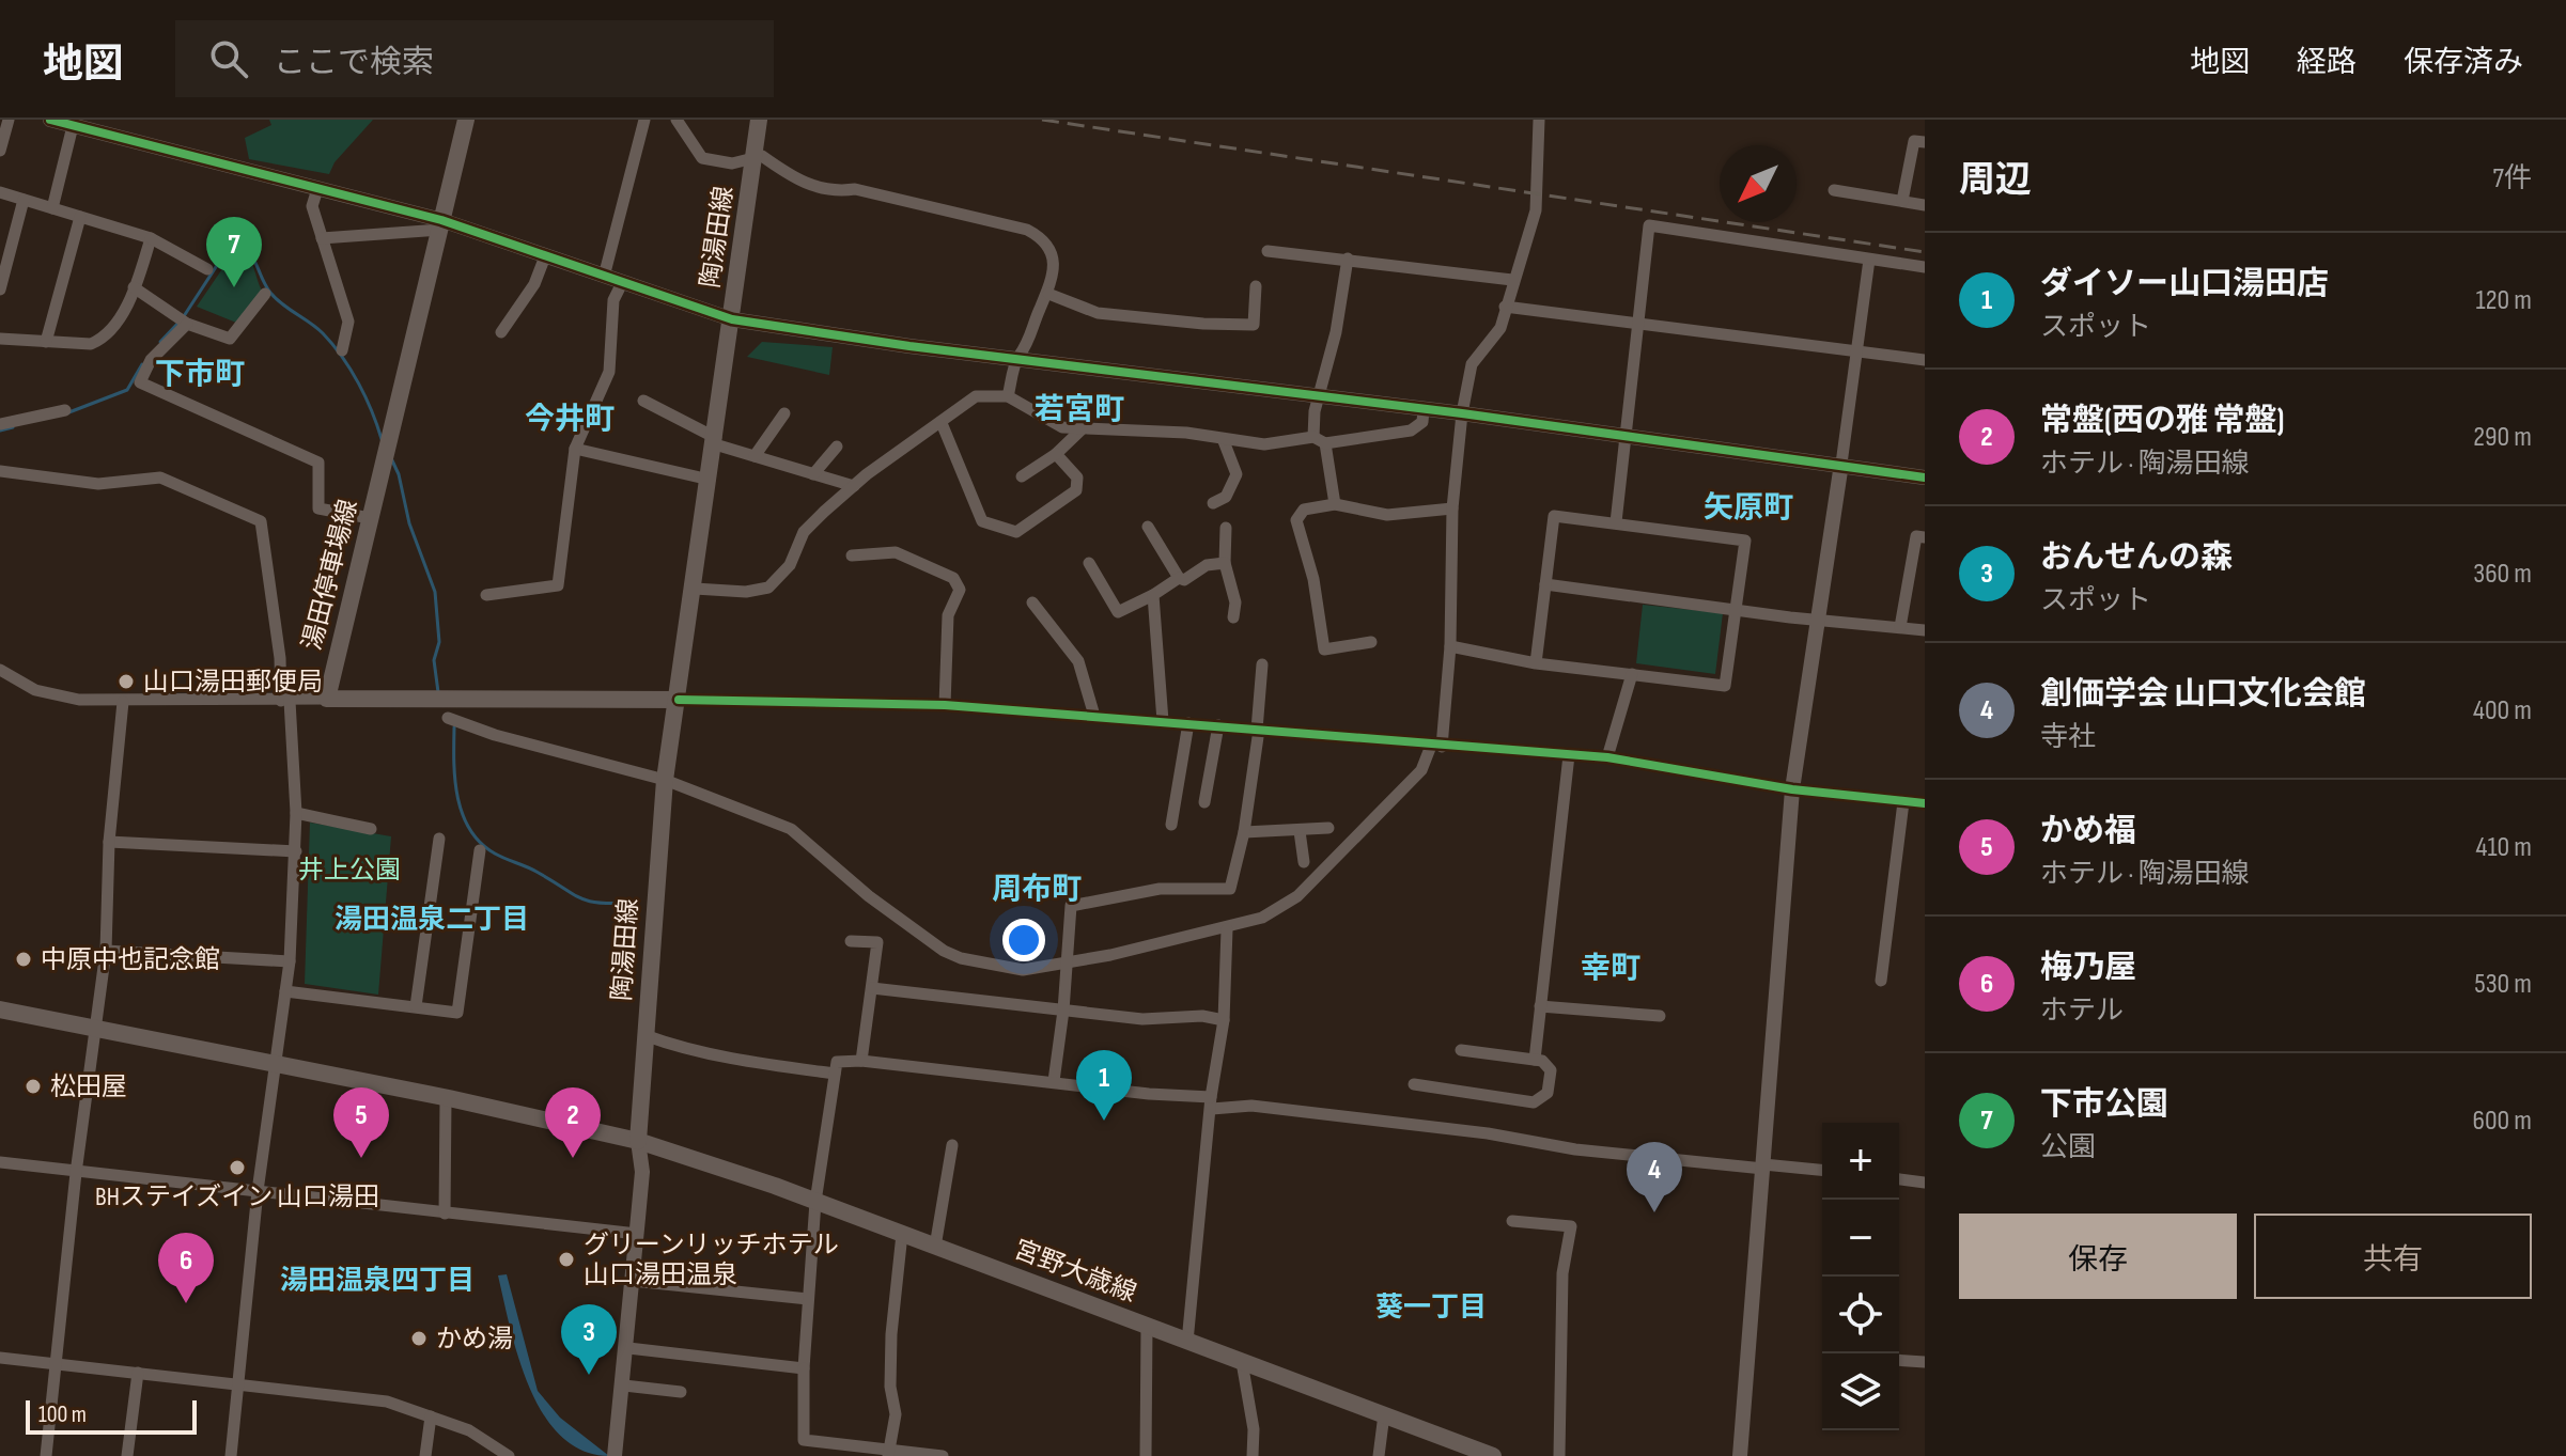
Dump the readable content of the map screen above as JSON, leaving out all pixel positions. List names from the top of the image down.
{
  "streets": {
    "main road": ["陶湯田線", "湯田停車場線", "宮野大歳線"]
  },
  "crossings": [
    ["陶湯田線", "宮野大歳線"]
  ],
  "districts": [
    "下市町",
    "若宮町",
    "今井町",
    "矢原町",
    "周布町",
    "湯田温泉二丁目",
    "幸町",
    "湯田温泉四丁目",
    "葵一丁目"
  ],
  "parks": ["井上公園"],
  "places": [
    "山口湯田郵便局",
    "中原中也記念館",
    "松田屋",
    "BHステイズイン 山口湯田",
    "グリーンリッチホテル 山口湯田温泉",
    "かめ湯"
  ],
  "scale_bar": "100 m",
  "north": "bottom left",
  "page": {
    "header": "地図",
    "search": "ここで検索",
    "nav": ["地図", "経路", "保存済み"],
    "heading": ["周辺", "7件"],
    "pins": [
      "7",
      "1",
      "2",
      "5",
      "4",
      "6",
      "3"
    ],
    "list": [
      {
        "mark": "1",
        "name": "ダイソー山口湯田店",
        "note": "スポット",
        "value": "120 m"
      },
      {
        "mark": "2",
        "name": "常盤(西の雅 常盤)",
        "note": "ホテル · 陶湯田線",
        "value": "290 m"
      },
      {
        "mark": "3",
        "name": "おんせんの森",
        "note": "スポット",
        "value": "360 m"
      },
      {
        "mark": "4",
        "name": "創価学会 山口文化会館",
        "note": "寺社",
        "value": "400 m"
      },
      {
        "mark": "5",
        "name": "かめ福",
        "note": "ホテル · 陶湯田線",
        "value": "410 m"
      },
      {
        "mark": "6",
        "name": "梅乃屋",
        "note": "ホテル",
        "value": "530 m"
      },
      {
        "mark": "7",
        "name": "下市公園",
        "note": "公園",
        "value": "600 m"
      }
    ],
    "map_buttons": ["+", "−"],
    "buttons": ["保存", "共有"],
    "scale": "100 m"
  }
}
